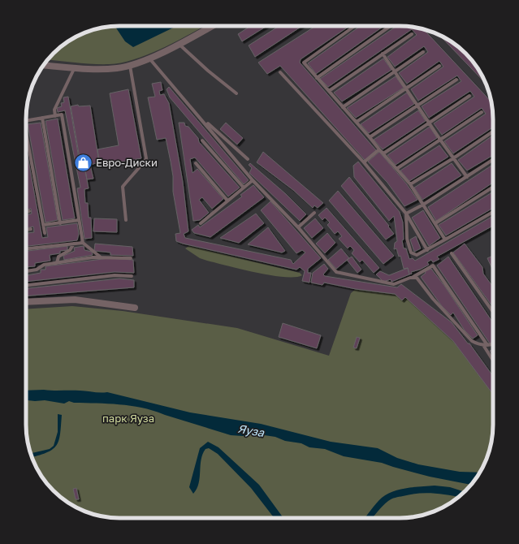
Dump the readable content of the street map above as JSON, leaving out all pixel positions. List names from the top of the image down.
{
  "water": ["Яуза"],
  "parks": ["парк Яуза"],
  "places": {
    "shop": ["Евро-Диски"]
  }
}
